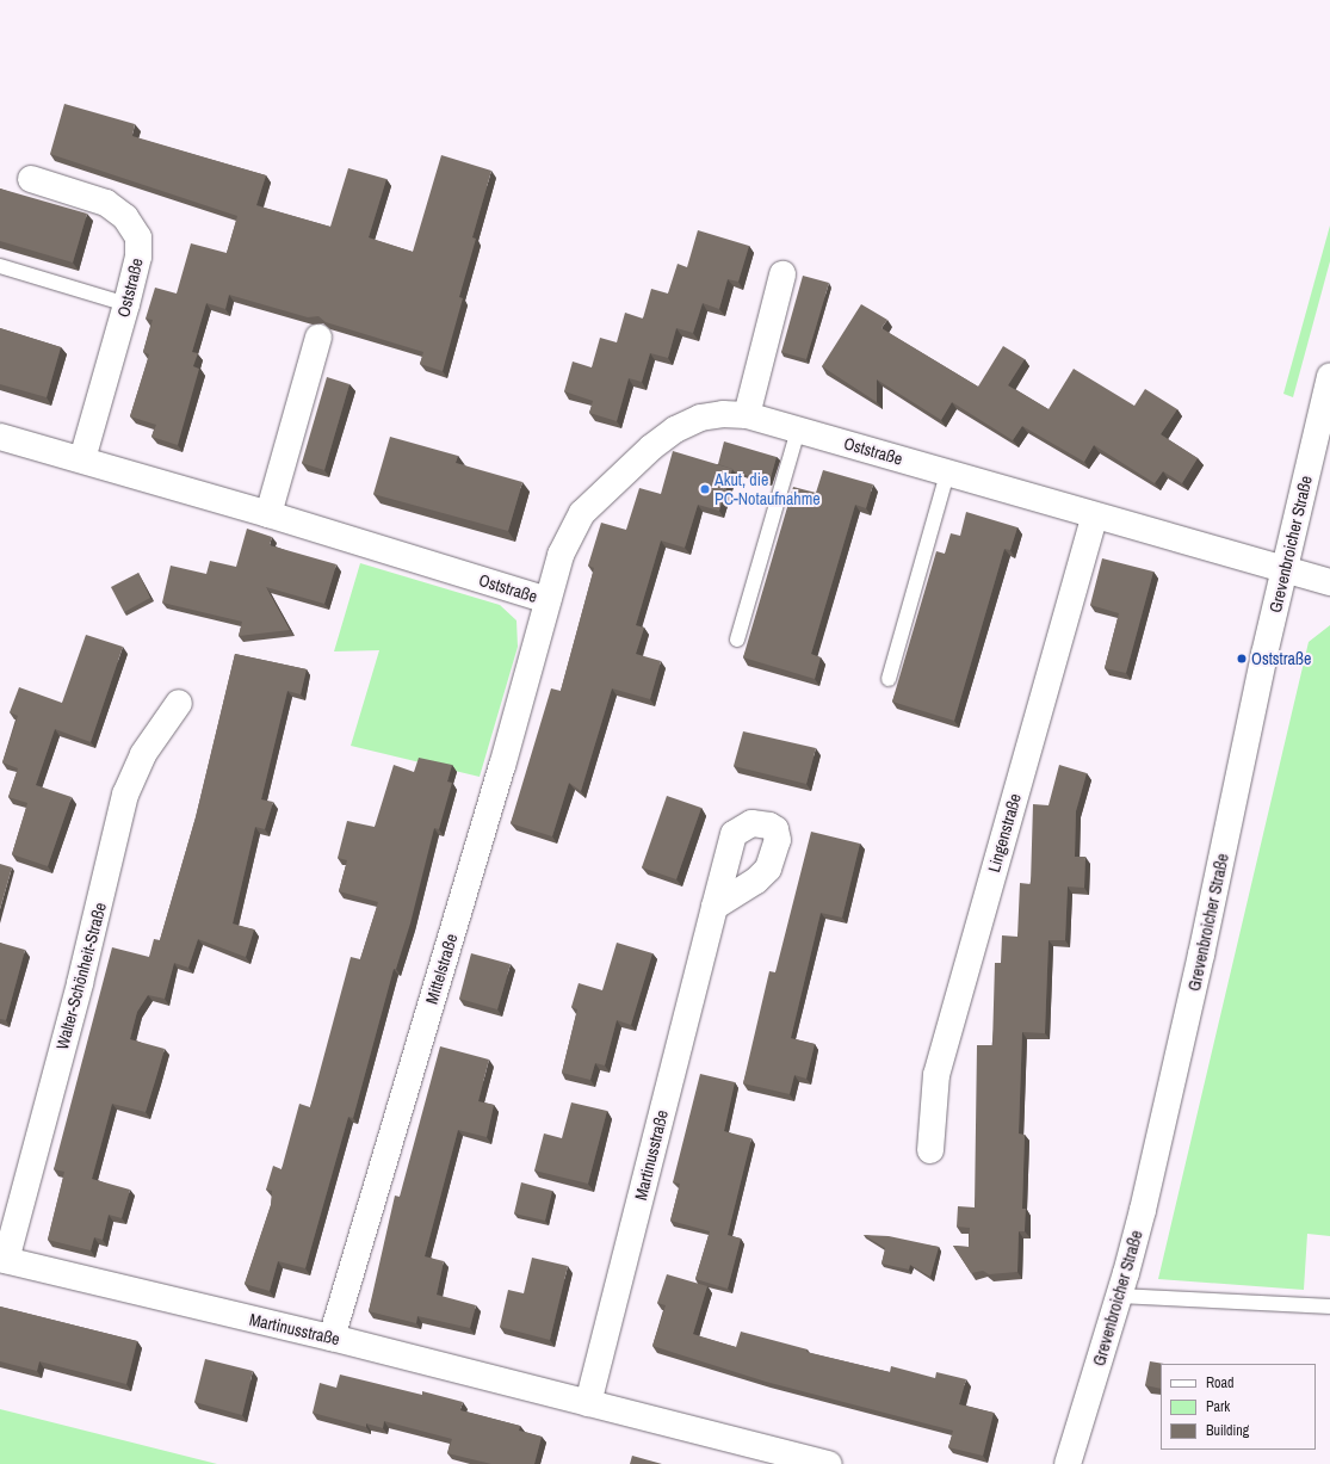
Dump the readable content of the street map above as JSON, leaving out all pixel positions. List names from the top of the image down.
{
  "streets": {
    "street": [
      "Oststraße",
      "Grevenbroicher Straße",
      "Lingenstraße",
      "Mittelstraße",
      "Walter-Schönheit-Straße",
      "Martinusstraße"
    ]
  },
  "crossings": [
    ["Oststraße", "Grevenbroicher Straße"],
    ["Oststraße", "Lingenstraße"],
    ["Oststraße", "Mittelstraße"],
    ["Mittelstraße", "Martinusstraße"],
    ["Walter-Schönheit-Straße", "Martinusstraße"]
  ],
  "places": ["Akut, die PC-Notaufnahme", "Oststraße"],
  "legend": ["Road", "Park", "Building"]
}
